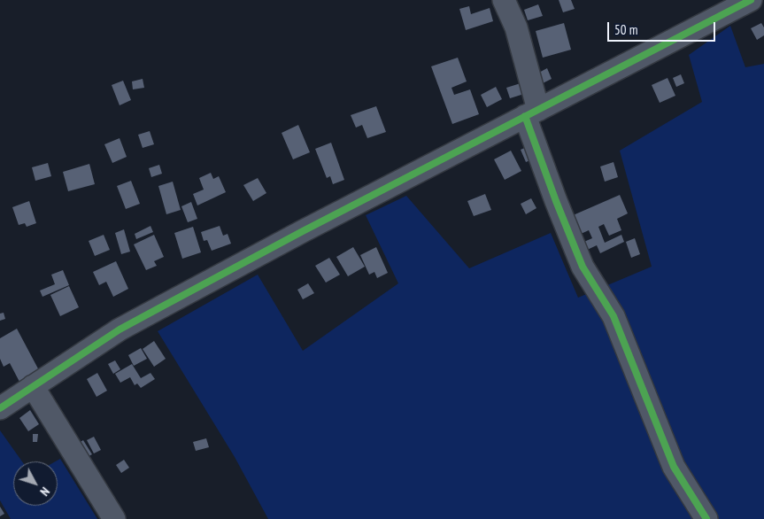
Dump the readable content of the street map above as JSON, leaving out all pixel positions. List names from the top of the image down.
{
  "scale_bar": "50 m",
  "north": "bottom right"
}
